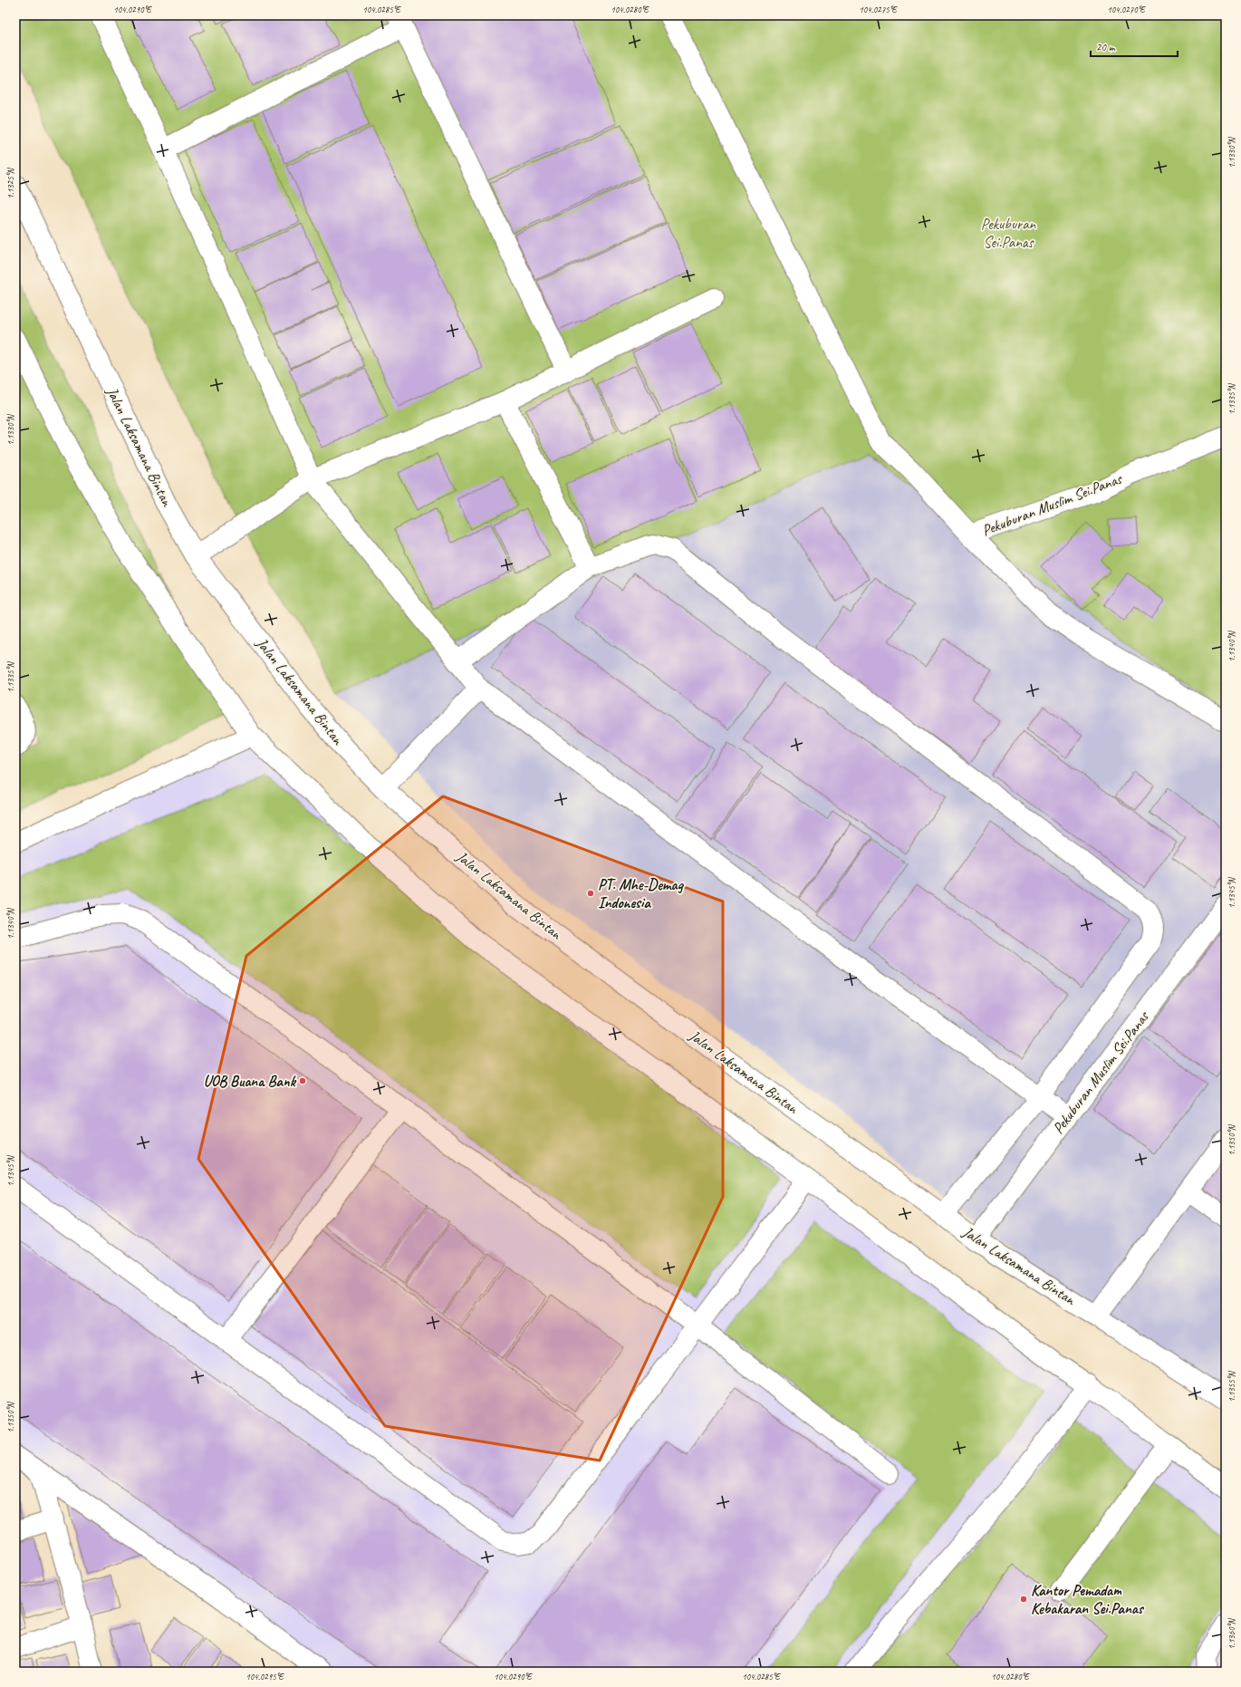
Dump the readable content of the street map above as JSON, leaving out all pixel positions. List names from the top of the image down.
{
  "streets": {
    "main road": ["Jalan Laksamana Bintan", "Pekuburan Muslim Sei.Panas"]
  },
  "crossings": [
    ["Jalan Laksamana Bintan", "Pekuburan Muslim Sei.Panas"]
  ],
  "parks": ["Pekuburan Sei.Panas"],
  "places": ["PT. Mhe-Demag Indonesia", "UOB Buana Bank", "Kantor Pemadam Kebakaran Sei.Panas"],
  "scale_bar": "20 m",
  "coordinates": [
    "104.0290°E",
    "104.0285°E",
    "104.0280°E",
    "104.0275°E",
    "104.0270°E",
    "1.1330°N",
    "1.1325°N",
    "1.1335°N",
    "1.1340°N",
    "1.1345°N",
    "1.1350°N",
    "1.1355°N",
    "1.1360°N",
    "104.0295°E"
  ]
}
